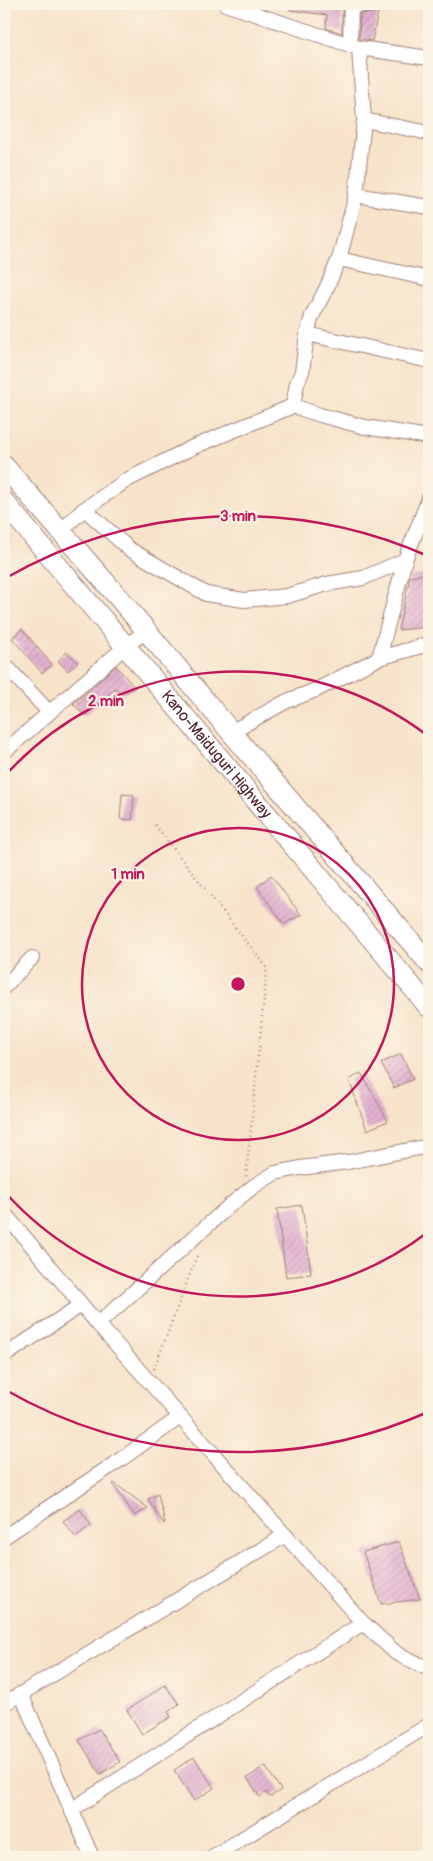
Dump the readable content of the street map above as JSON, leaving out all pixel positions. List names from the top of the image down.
{
  "streets": {
    "highway": ["Kano-Maiduguri Highway"]
  },
  "rings": ["3 min", "2 min", "1 min"]
}
